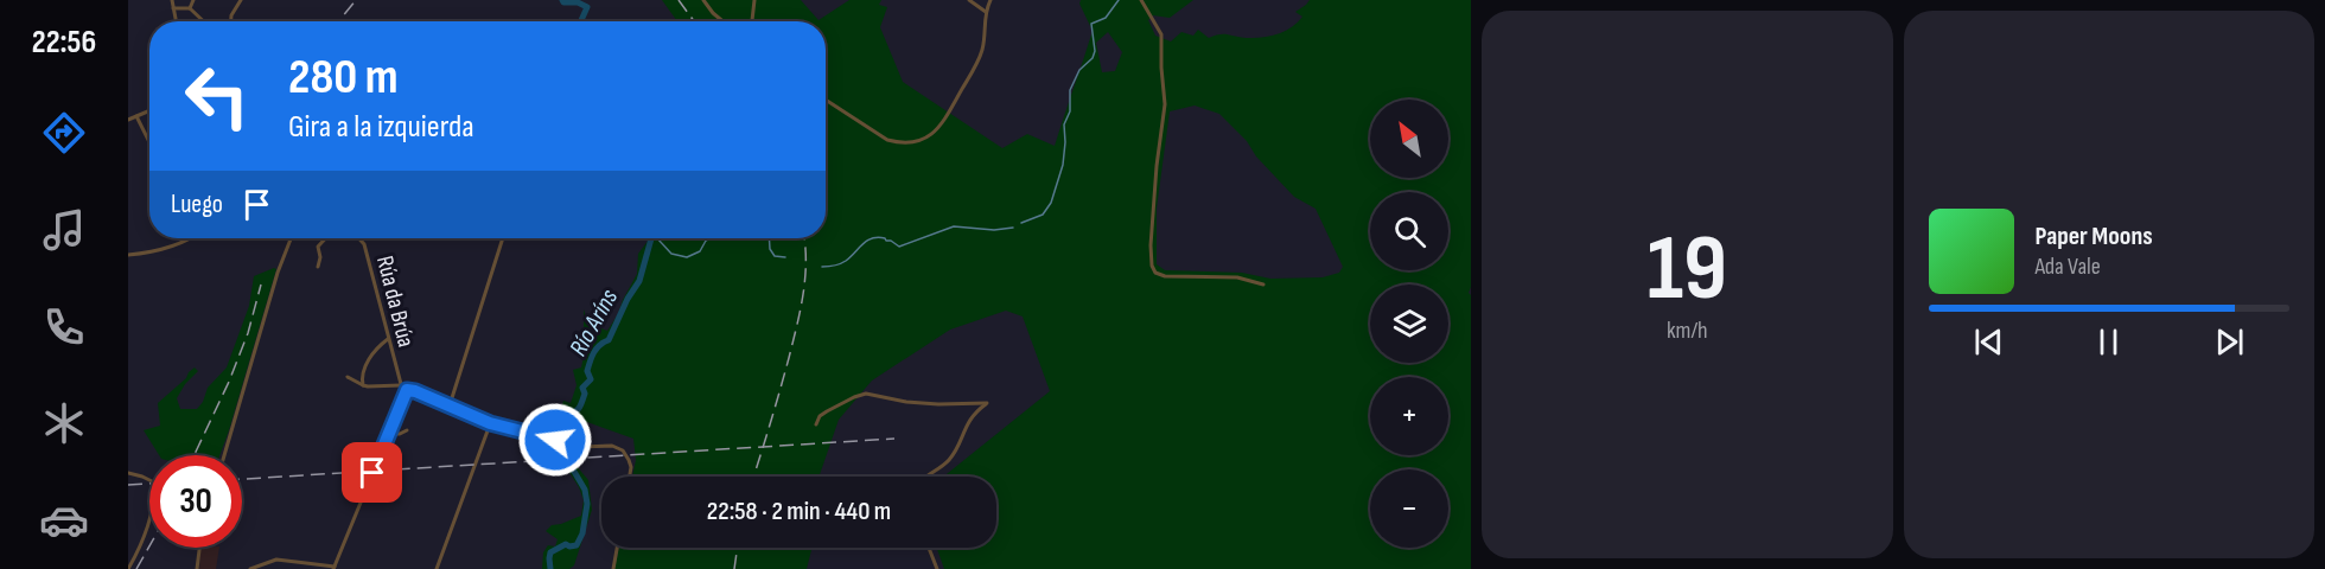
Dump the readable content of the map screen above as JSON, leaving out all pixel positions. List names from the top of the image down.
{
  "streets": {
    "street": ["Rúa da Brúa"]
  },
  "water": ["Río Aríns"],
  "north": "top left",
  "page": {
    "tabs": "22:56",
    "tile": ["19", "km/h"],
    "turn": ["280 m", "Gira a la izquierda"],
    "map_buttons": ["+", "−"],
    "then": "Luego",
    "song": ["Paper Moons", "Ada Vale"],
    "limit": "30",
    "trip": "22:58 · 2 min · 440 m"
  }
}
